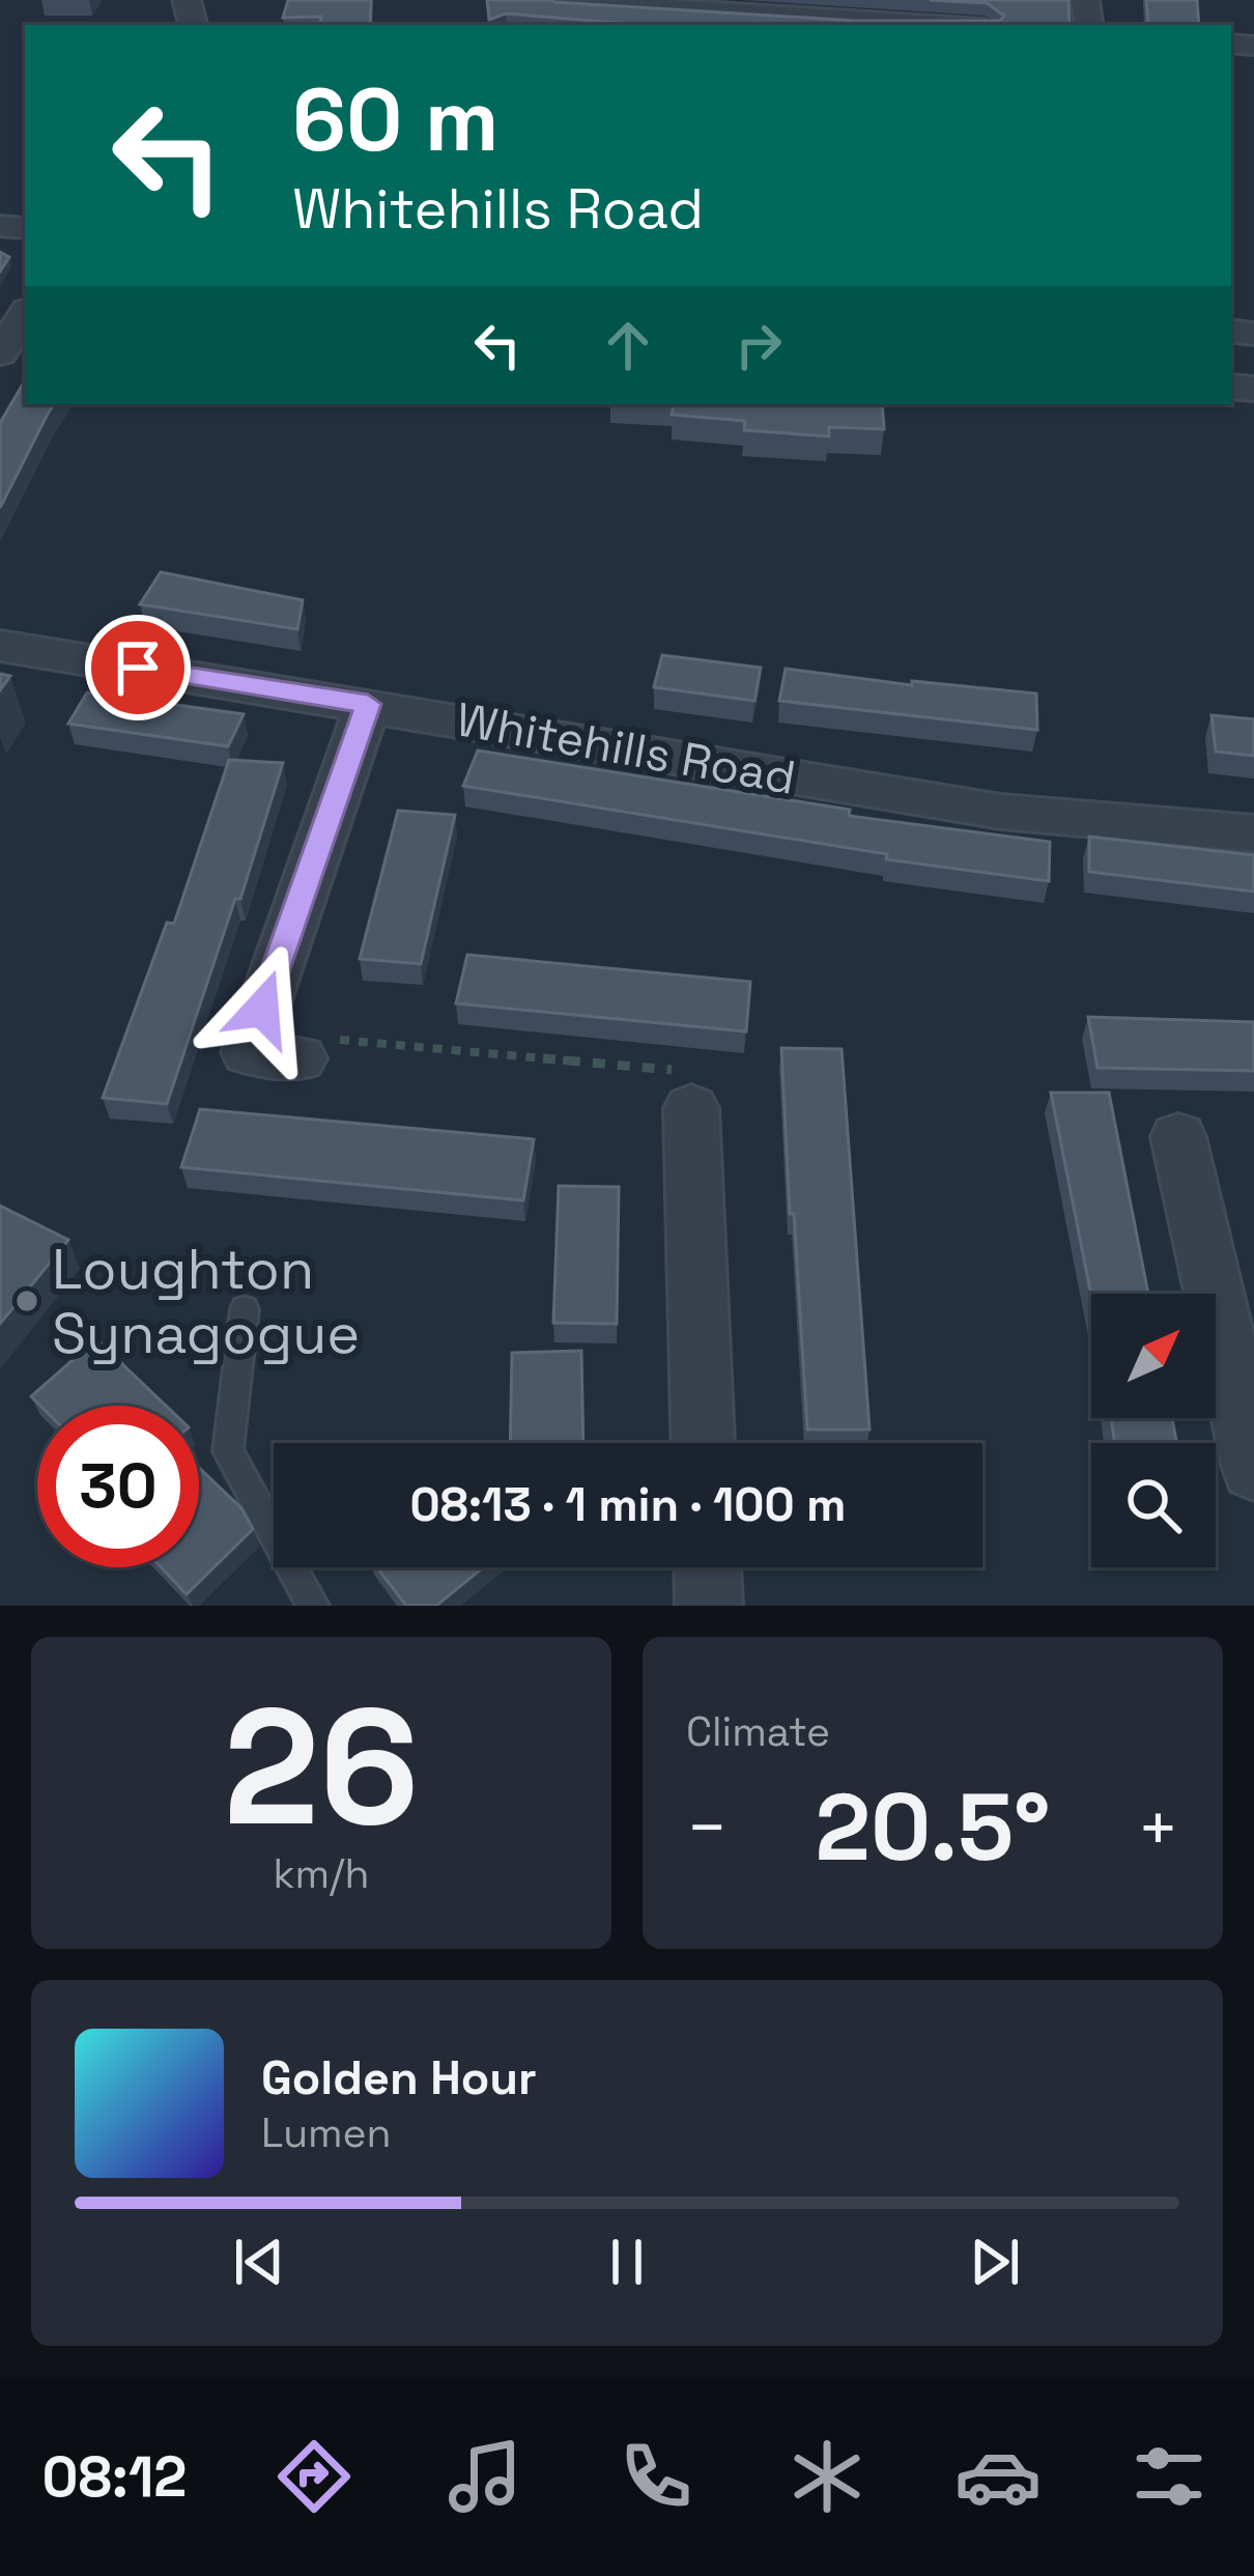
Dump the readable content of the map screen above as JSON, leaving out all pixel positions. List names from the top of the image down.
{
  "streets": {
    "street": ["Whitehills Road"]
  },
  "places": ["Loughton Synagogue"],
  "north": "top right",
  "page": {
    "turn": ["60 m", "Whitehills Road"],
    "limit": "30",
    "trip": "08:13 · 1 min · 100 m",
    "tile": [
      ["26", "km/h"],
      "Climate"
    ],
    "heat": ["−", "20.5°", "+"],
    "song": ["Golden Hour", "Lumen"],
    "tabs": "08:12"
  }
}
